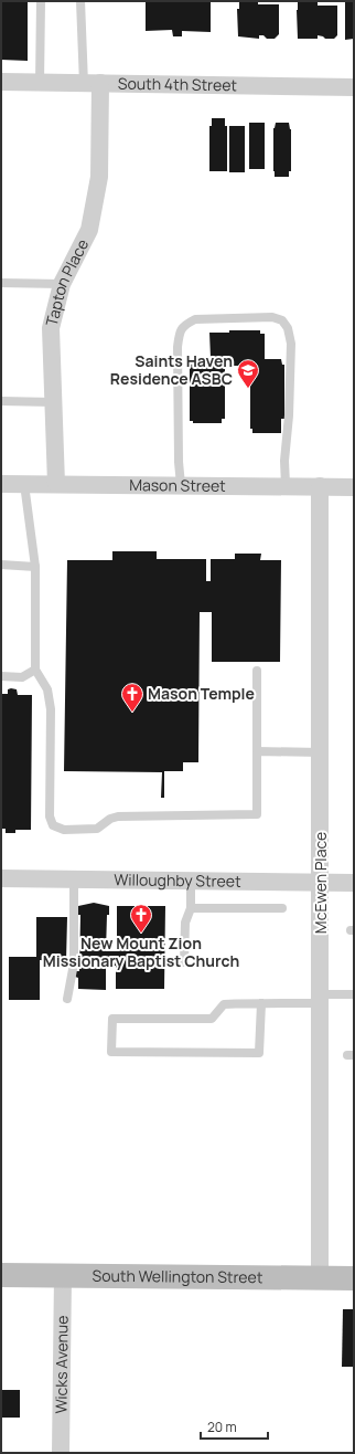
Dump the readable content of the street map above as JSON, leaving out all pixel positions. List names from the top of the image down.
{
  "streets": {
    "street": [
      "South 4th Street",
      "Tapton Place",
      "Mason Street",
      "Willoughby Street",
      "McEwen Place",
      "South Wellington Street",
      "Wicks Avenue"
    ]
  },
  "crossings": [
    ["South 4th Street", "Tapton Place"],
    ["Tapton Place", "Mason Street"],
    ["Mason Street", "McEwen Place"],
    ["Willoughby Street", "McEwen Place"],
    ["McEwen Place", "South Wellington Street"],
    ["South Wellington Street", "Wicks Avenue"]
  ],
  "places": {
    "school or university": ["Saints Haven Residence ASBC"],
    "church": ["Mason Temple", "New Mount Zion Missionary Baptist Church"]
  },
  "scale_bar": "20 m"
}
